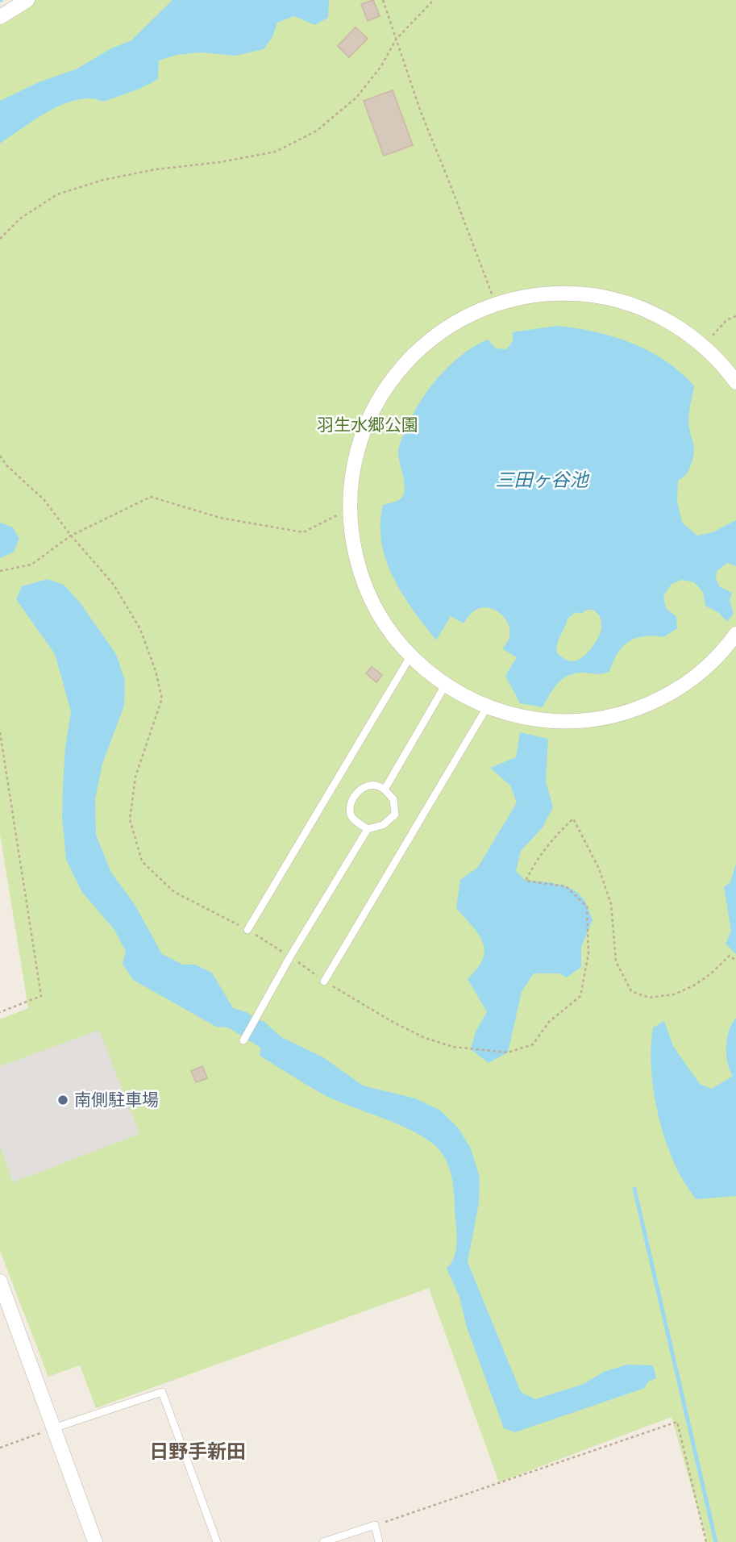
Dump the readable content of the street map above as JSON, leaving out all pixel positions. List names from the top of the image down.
{
  "districts": ["日野手新田"],
  "water": ["三田ヶ谷池"],
  "parks": ["羽生水郷公園"],
  "places": ["南側駐車場"]
}
